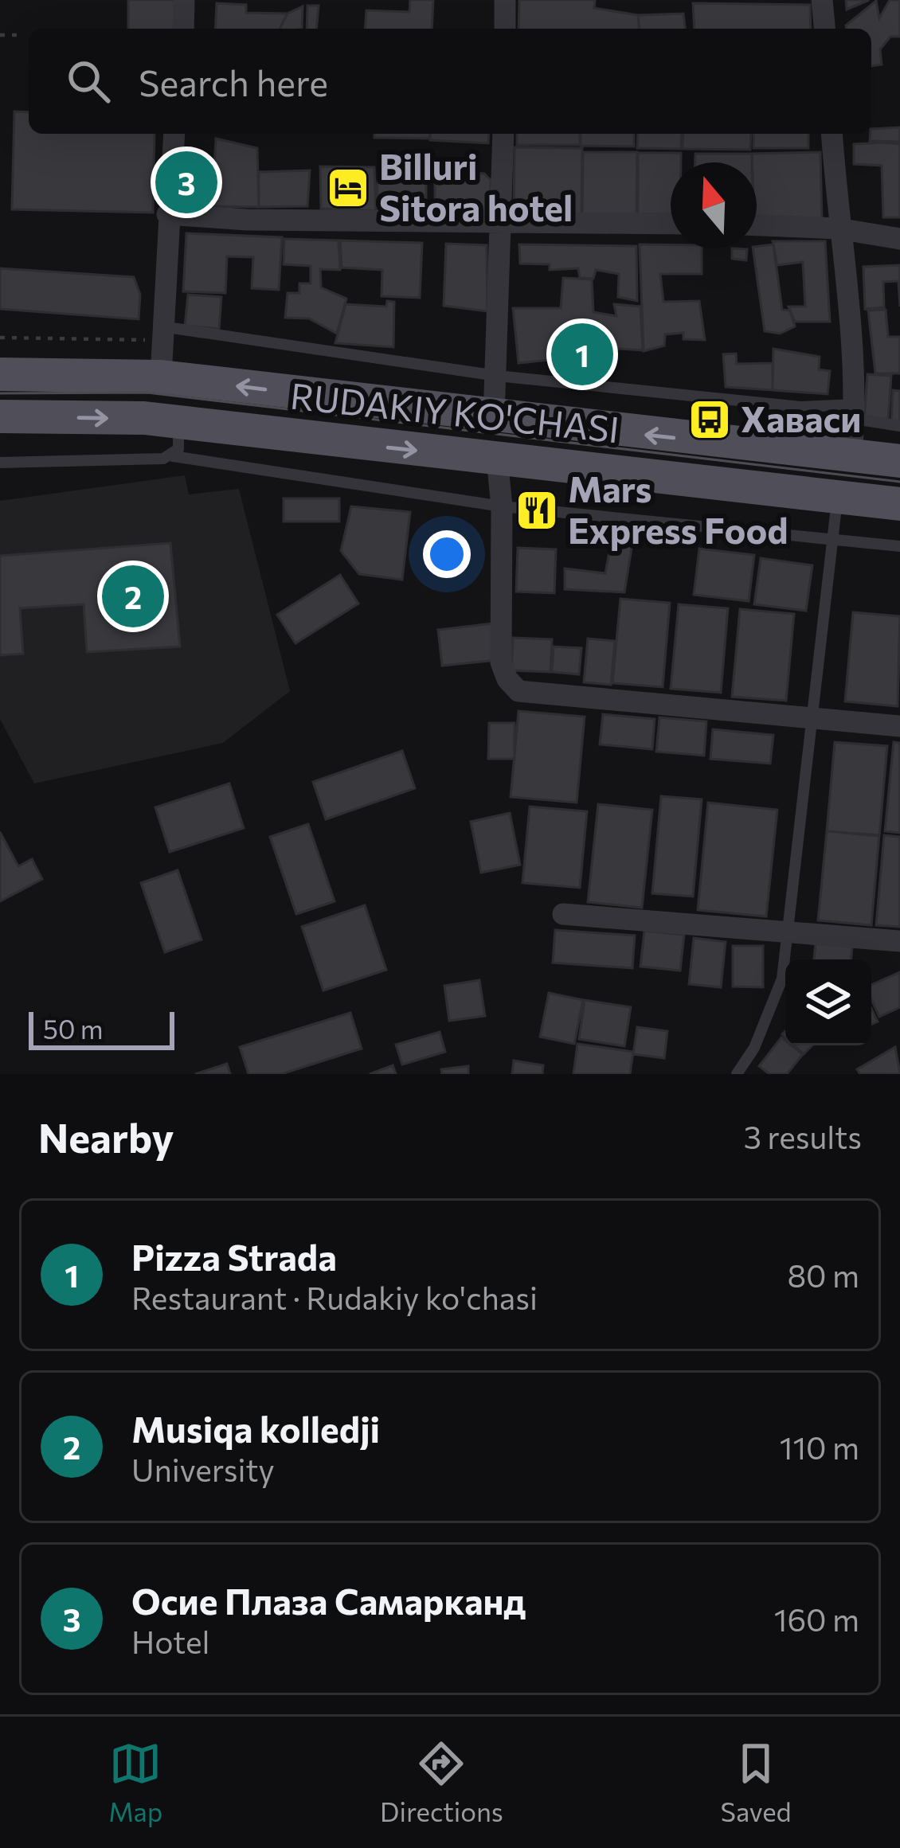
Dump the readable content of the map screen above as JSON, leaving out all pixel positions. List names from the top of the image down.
{
  "streets": {
    "main road": ["RUDAKIY KO'CHASI"]
  },
  "places": {
    "hotel": ["Billuri Sitora hotel"],
    "bus stop": ["Хаваси"],
    "restaurant": ["Mars Express Food"]
  },
  "scale_bar": "50 m",
  "north": "top",
  "page": {
    "search": "Search here",
    "pins": ["3", "1", "2"],
    "scale": "50 m",
    "heading": ["Nearby", "3 results"],
    "list": [
      {
        "mark": "1",
        "name": "Pizza Strada",
        "note": "Restaurant · Rudakiy ko'chasi",
        "value": "80 m"
      },
      {
        "mark": "2",
        "name": "Musiqa kolledji",
        "note": "University",
        "value": "110 m"
      },
      {
        "mark": "3",
        "name": "Осие Плаза Самарканд",
        "note": "Hotel",
        "value": "160 m"
      }
    ],
    "nav": ["Map", "Directions", "Saved"]
  }
}
